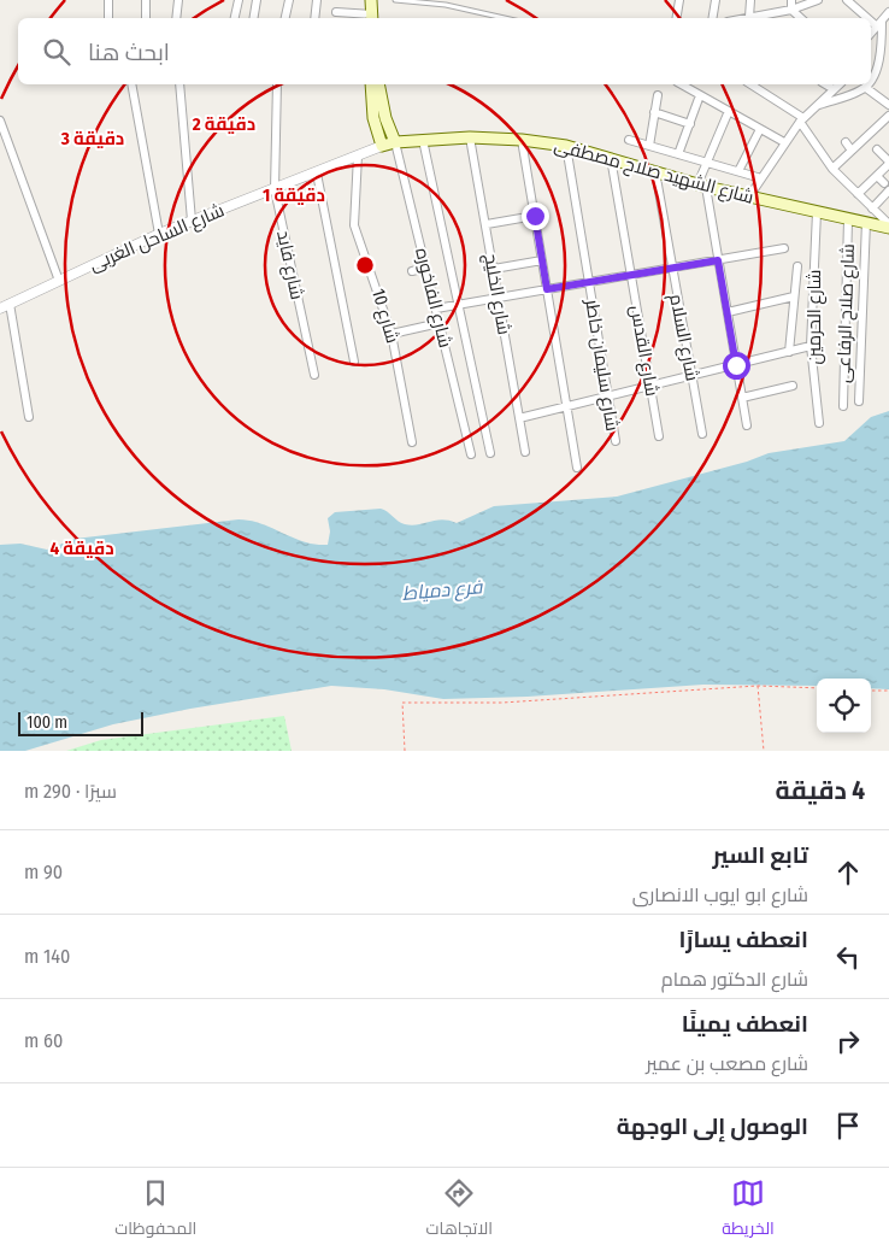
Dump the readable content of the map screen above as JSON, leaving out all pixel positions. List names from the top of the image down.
{
  "streets": {
    "main road": ["شارع الشهيد صلاح مصطفى"],
    "street": [
      "شارع الساحل الغربى",
      "شارع فايد",
      "شارع الخليج",
      "شارع الفاخوره",
      "شارع صلاح الرفاعى",
      "شارع 10",
      "شارع الحرمين",
      "شارع السلام",
      "شارع القدس",
      "شارع سليمان خاطر"
    ]
  },
  "crossings": [
    ["شارع الشهيد صلاح مصطفى", "شارع الساحل الغربى"],
    ["شارع الشهيد صلاح مصطفى", "شارع الخليج"],
    ["شارع الشهيد صلاح مصطفى", "شارع الفاخوره"],
    ["شارع الشهيد صلاح مصطفى", "شارع صلاح الرفاعى"],
    ["شارع الشهيد صلاح مصطفى", "شارع الحرمين"],
    ["شارع الشهيد صلاح مصطفى", "شارع السلام"],
    ["شارع الشهيد صلاح مصطفى", "شارع القدس"],
    ["شارع الشهيد صلاح مصطفى", "شارع سليمان خاطر"],
    ["شارع الساحل الغربى", "شارع فايد"],
    ["شارع الساحل الغربى", "شارع 10"]
  ],
  "water": ["فرع دمياط"],
  "scale_bar": "100 m",
  "page": {
    "search": "ابحث هنا",
    "scale": "100 m",
    "heading": ["4 دقيقة", "سيرًا · 290 m"],
    "list": [
      ["تابع السير", "شارع ابو ايوب الانصارى", "90 m"],
      ["انعطف يسارًا", "شارع الدكتور همام", "140 m"],
      ["انعطف يمينًا", "شارع مصعب بن عمير", "60 m"],
      "الوصول إلى الوجهة"
    ],
    "nav": ["الخريطة", "الاتجاهات", "المحفوظات"]
  },
  "rings": [
    "2 دقيقة",
    "3 دقيقة",
    "1 دقيقة",
    "4 دقيقة"
  ]
}
